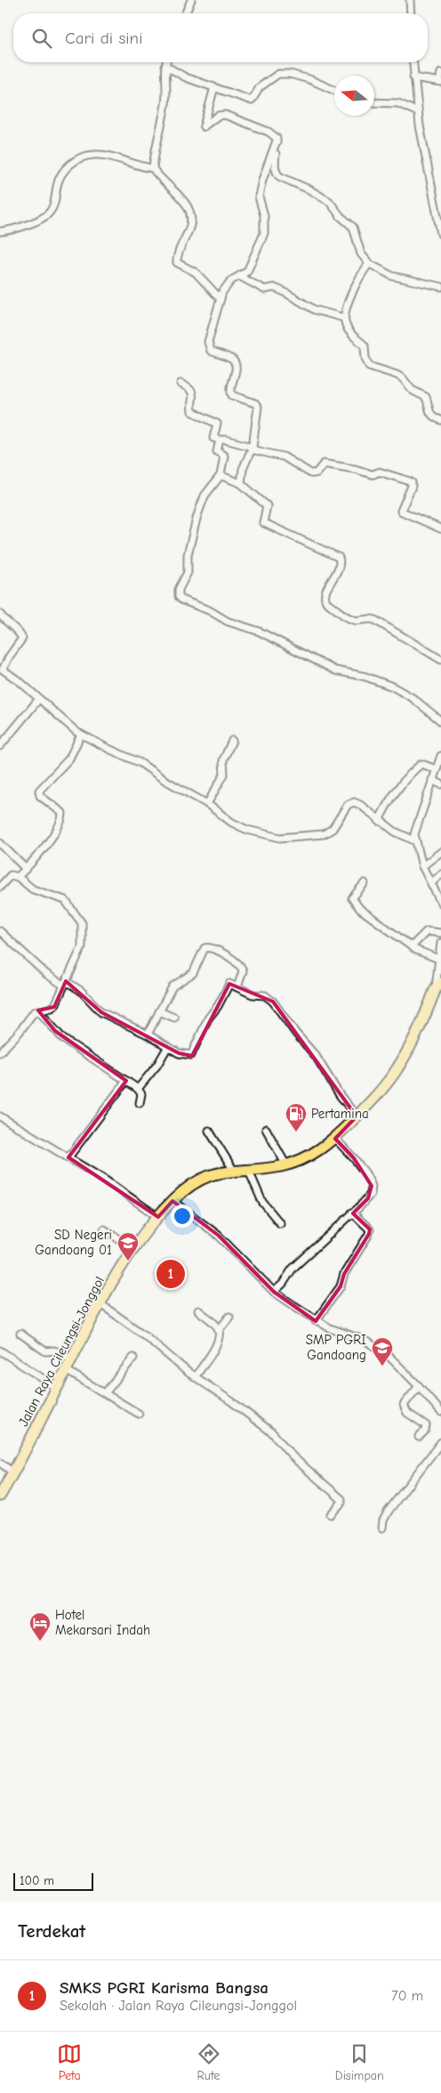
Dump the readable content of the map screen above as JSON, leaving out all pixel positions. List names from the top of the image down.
{
  "streets": {
    "main road": ["Jalan Raya Cileungsi-Jonggol"]
  },
  "places": {
    "fuel station": ["Pertamina"],
    "school or university": ["SD Negeri Gandoang 01", "SMP PGRI Gandoang"],
    "hotel": ["Hotel Mekarsari Indah"]
  },
  "scale_bar": "100 m",
  "north": "left",
  "page": {
    "search": "Cari di sini",
    "pins": "1",
    "scale": "100 m",
    "heading": "Terdekat",
    "list": [
      {
        "mark": "1",
        "name": "SMKS PGRI Karisma Bangsa",
        "note": "Sekolah · Jalan Raya Cileungsi-Jonggol",
        "value": "70 m"
      }
    ],
    "nav": ["Peta", "Rute", "Disimpan"]
  }
}
